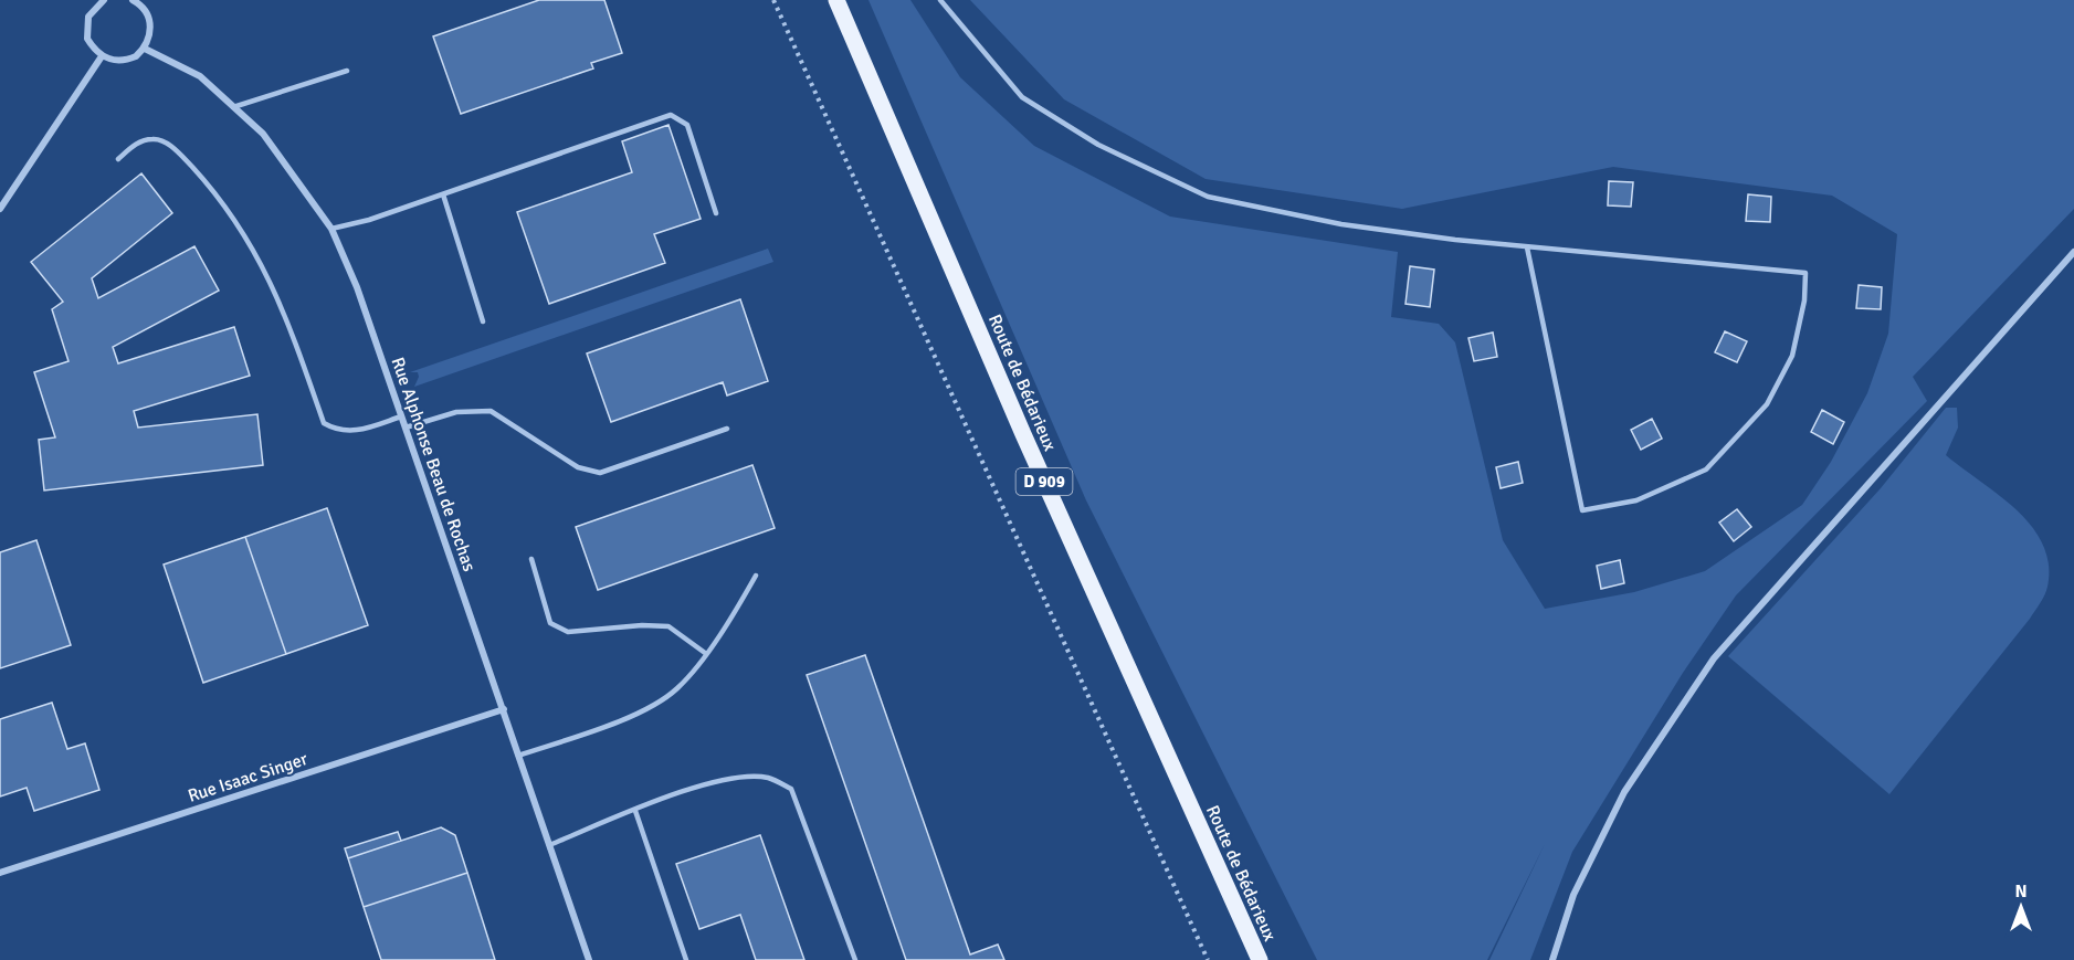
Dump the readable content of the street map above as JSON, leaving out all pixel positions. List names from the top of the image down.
{
  "streets": {
    "main road": ["Route de Bédarieux", "D 909"],
    "street": ["Rue Alphonse Beau de Rochas", "Rue Isaac Singer"]
  },
  "crossings": [
    ["Rue Alphonse Beau de Rochas", "Rue Isaac Singer"]
  ],
  "north": "top"
}
